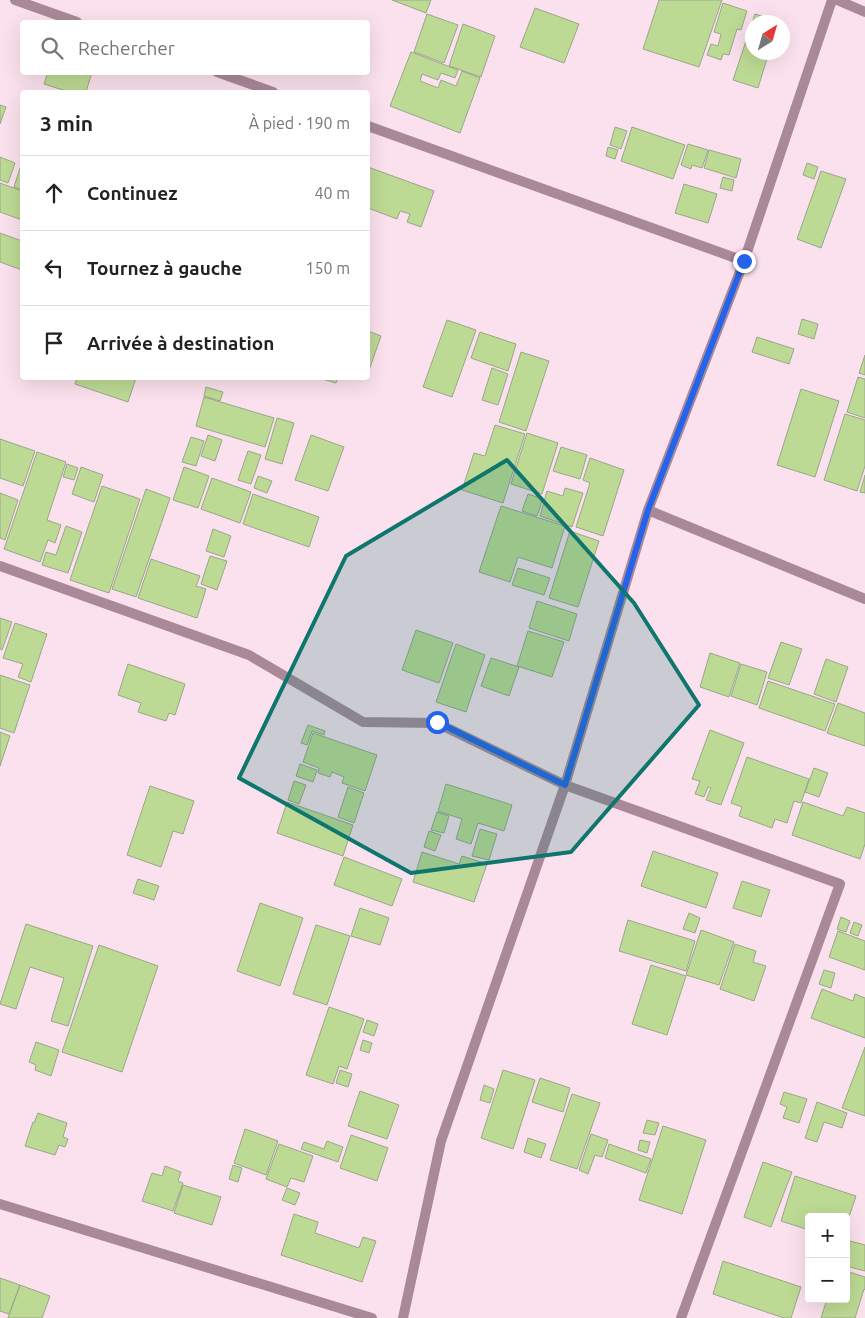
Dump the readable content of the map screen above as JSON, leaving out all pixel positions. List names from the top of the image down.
{
  "north": "top right",
  "page": {
    "search": "Rechercher",
    "heading": ["3 min", "À pied · 190 m"],
    "list": [
      ["Continuez", "40 m"],
      ["Tournez à gauche", "150 m"],
      "Arrivée à destination"
    ],
    "map_buttons": ["+", "−"]
  }
}
